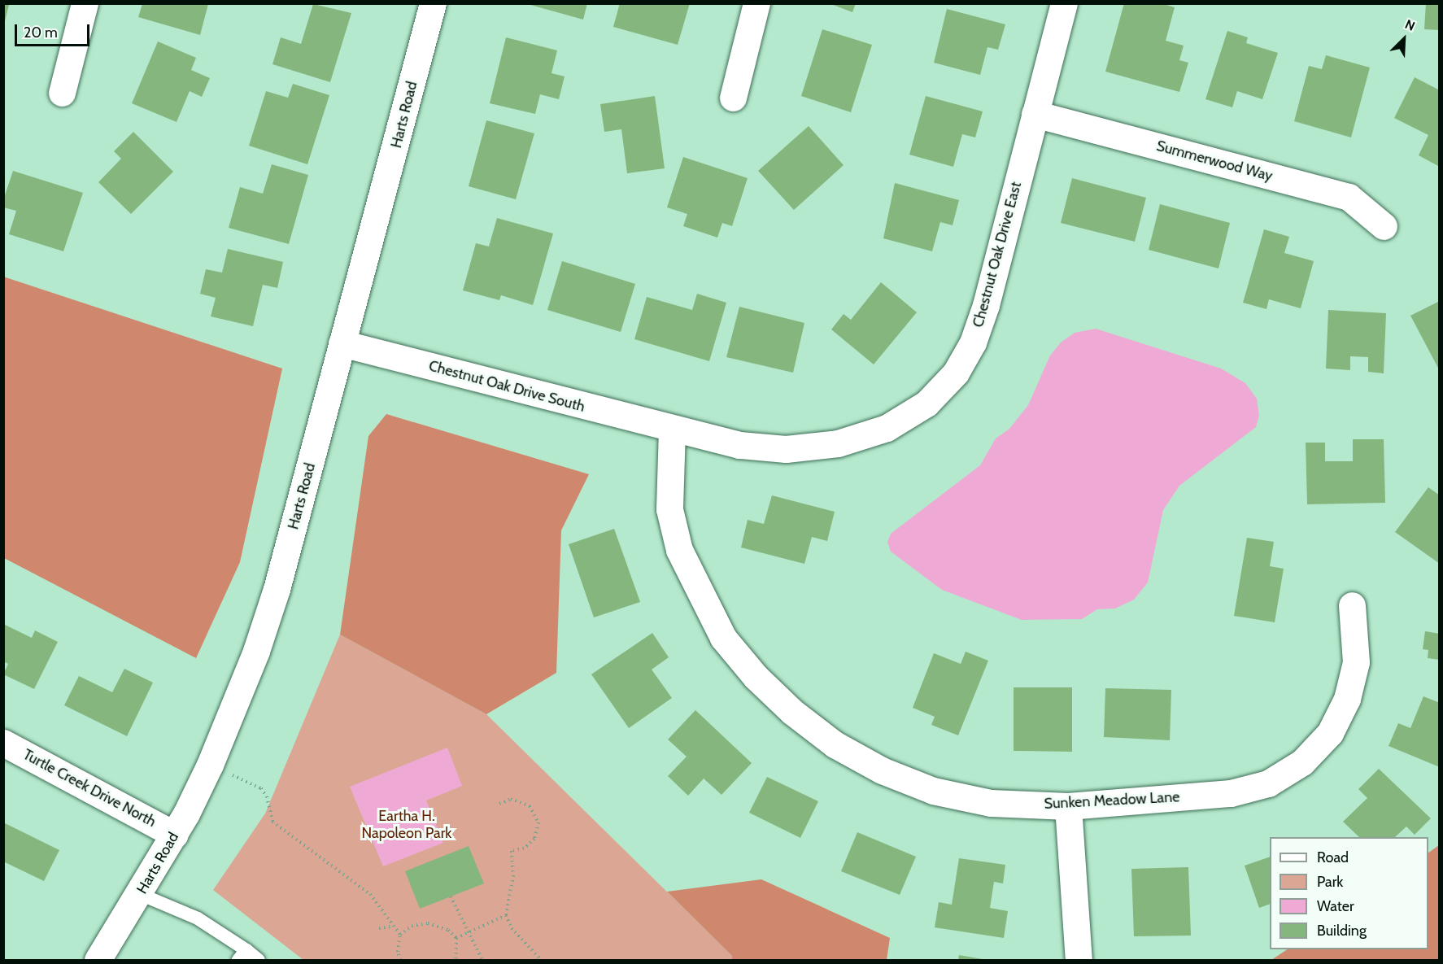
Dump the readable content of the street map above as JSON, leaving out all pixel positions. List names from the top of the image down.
{
  "streets": {
    "street": [
      "Harts Road",
      "Summerwood Way",
      "Chestnut Oak Drive East",
      "Chestnut Oak Drive South",
      "Turtle Creek Drive North",
      "Sunken Meadow Lane"
    ]
  },
  "crossings": [
    ["Harts Road", "Chestnut Oak Drive South"],
    ["Harts Road", "Turtle Creek Drive North"],
    ["Summerwood Way", "Chestnut Oak Drive East"],
    ["Chestnut Oak Drive East", "Chestnut Oak Drive South"],
    ["Chestnut Oak Drive East", "Sunken Meadow Lane"],
    ["Chestnut Oak Drive South", "Sunken Meadow Lane"]
  ],
  "parks": ["Eartha H. Napoleon Park"],
  "legend": [
    "Road",
    "Park",
    "Water",
    "Building"
  ],
  "scale_bar": "20 m",
  "north": "top right"
}
